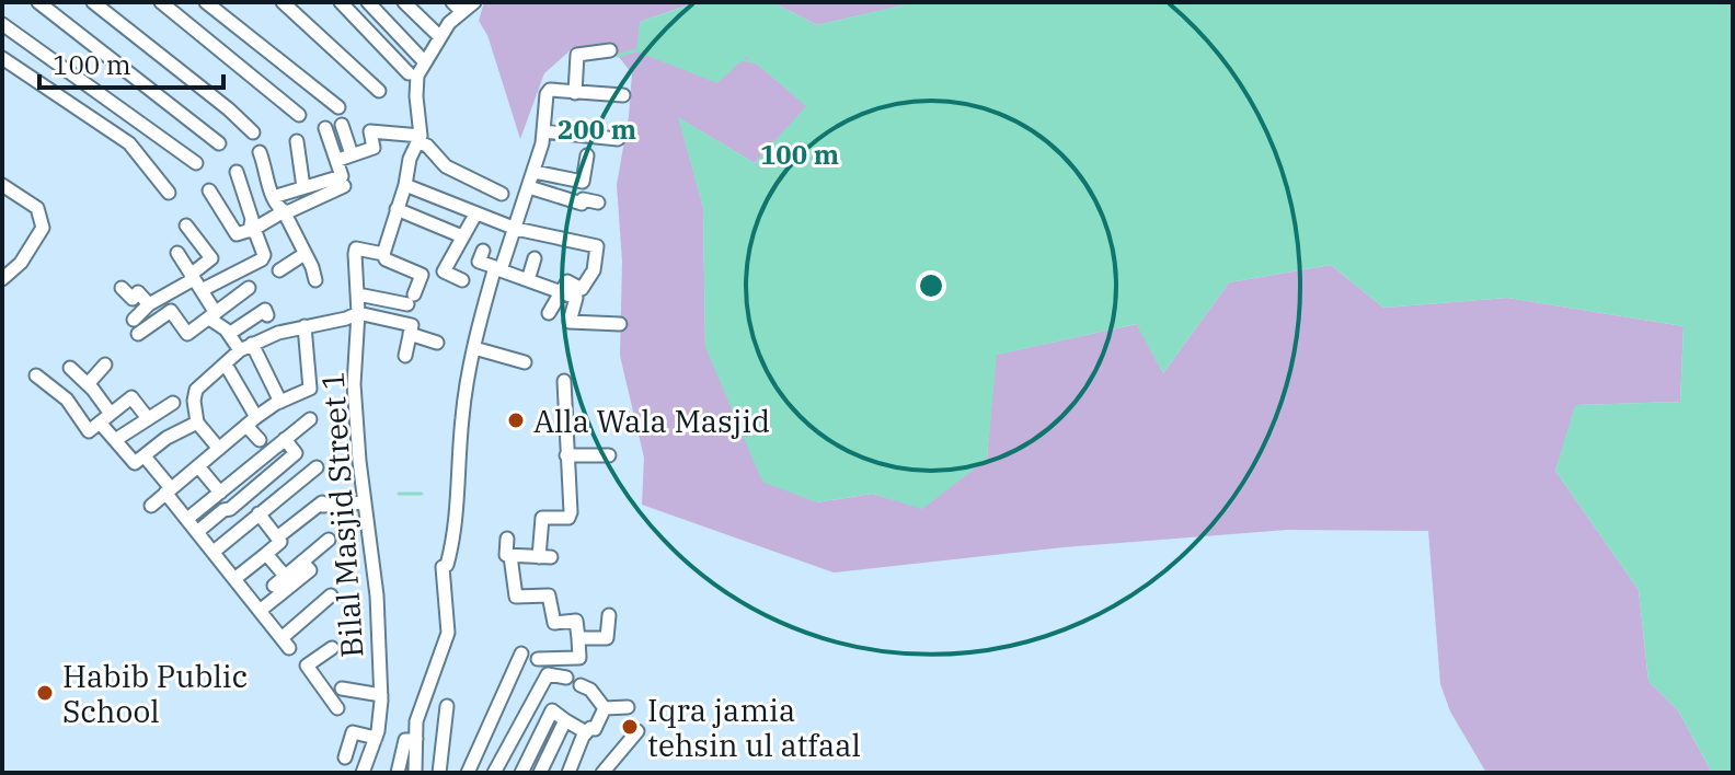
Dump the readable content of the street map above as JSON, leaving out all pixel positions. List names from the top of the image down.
{
  "streets": {
    "street": ["Bilal Masjid Street 1"]
  },
  "places": ["Alla Wala Masjid", "Habib Public School", "Iqra jamia tehsin ul atfaal"],
  "scale_bar": "100 m",
  "rings": ["200 m", "100 m"]
}
